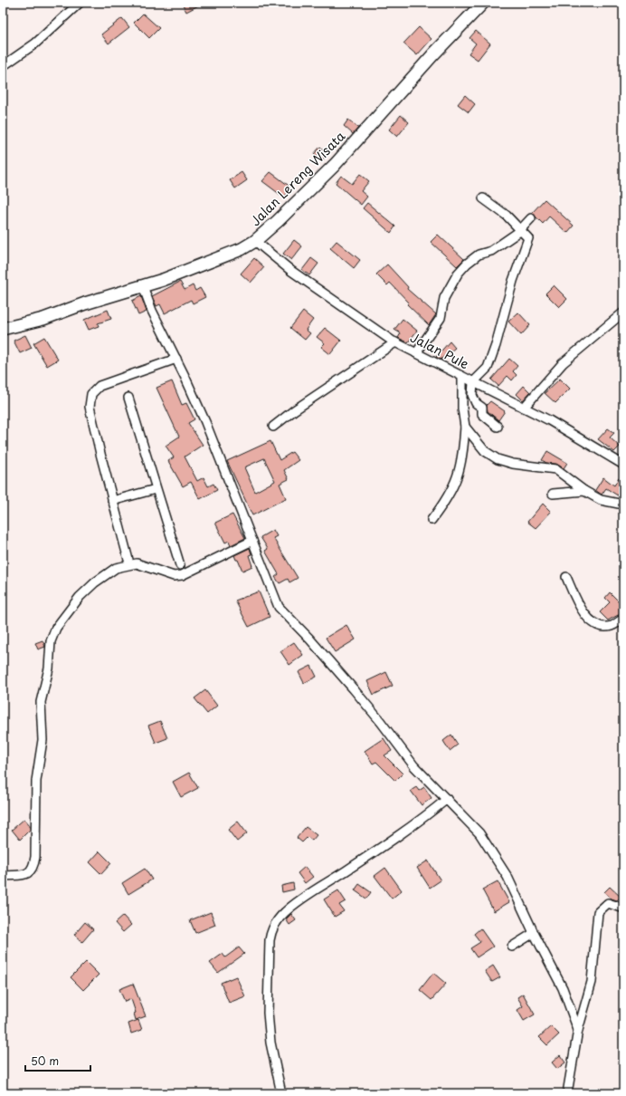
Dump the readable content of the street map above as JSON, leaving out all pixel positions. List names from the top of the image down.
{
  "streets": {
    "main road": ["Jalan Lereng Wisata"],
    "street": ["Jalan Pule"]
  },
  "crossings": [
    ["Jalan Lereng Wisata", "Jalan Pule"]
  ],
  "scale_bar": "50 m"
}
